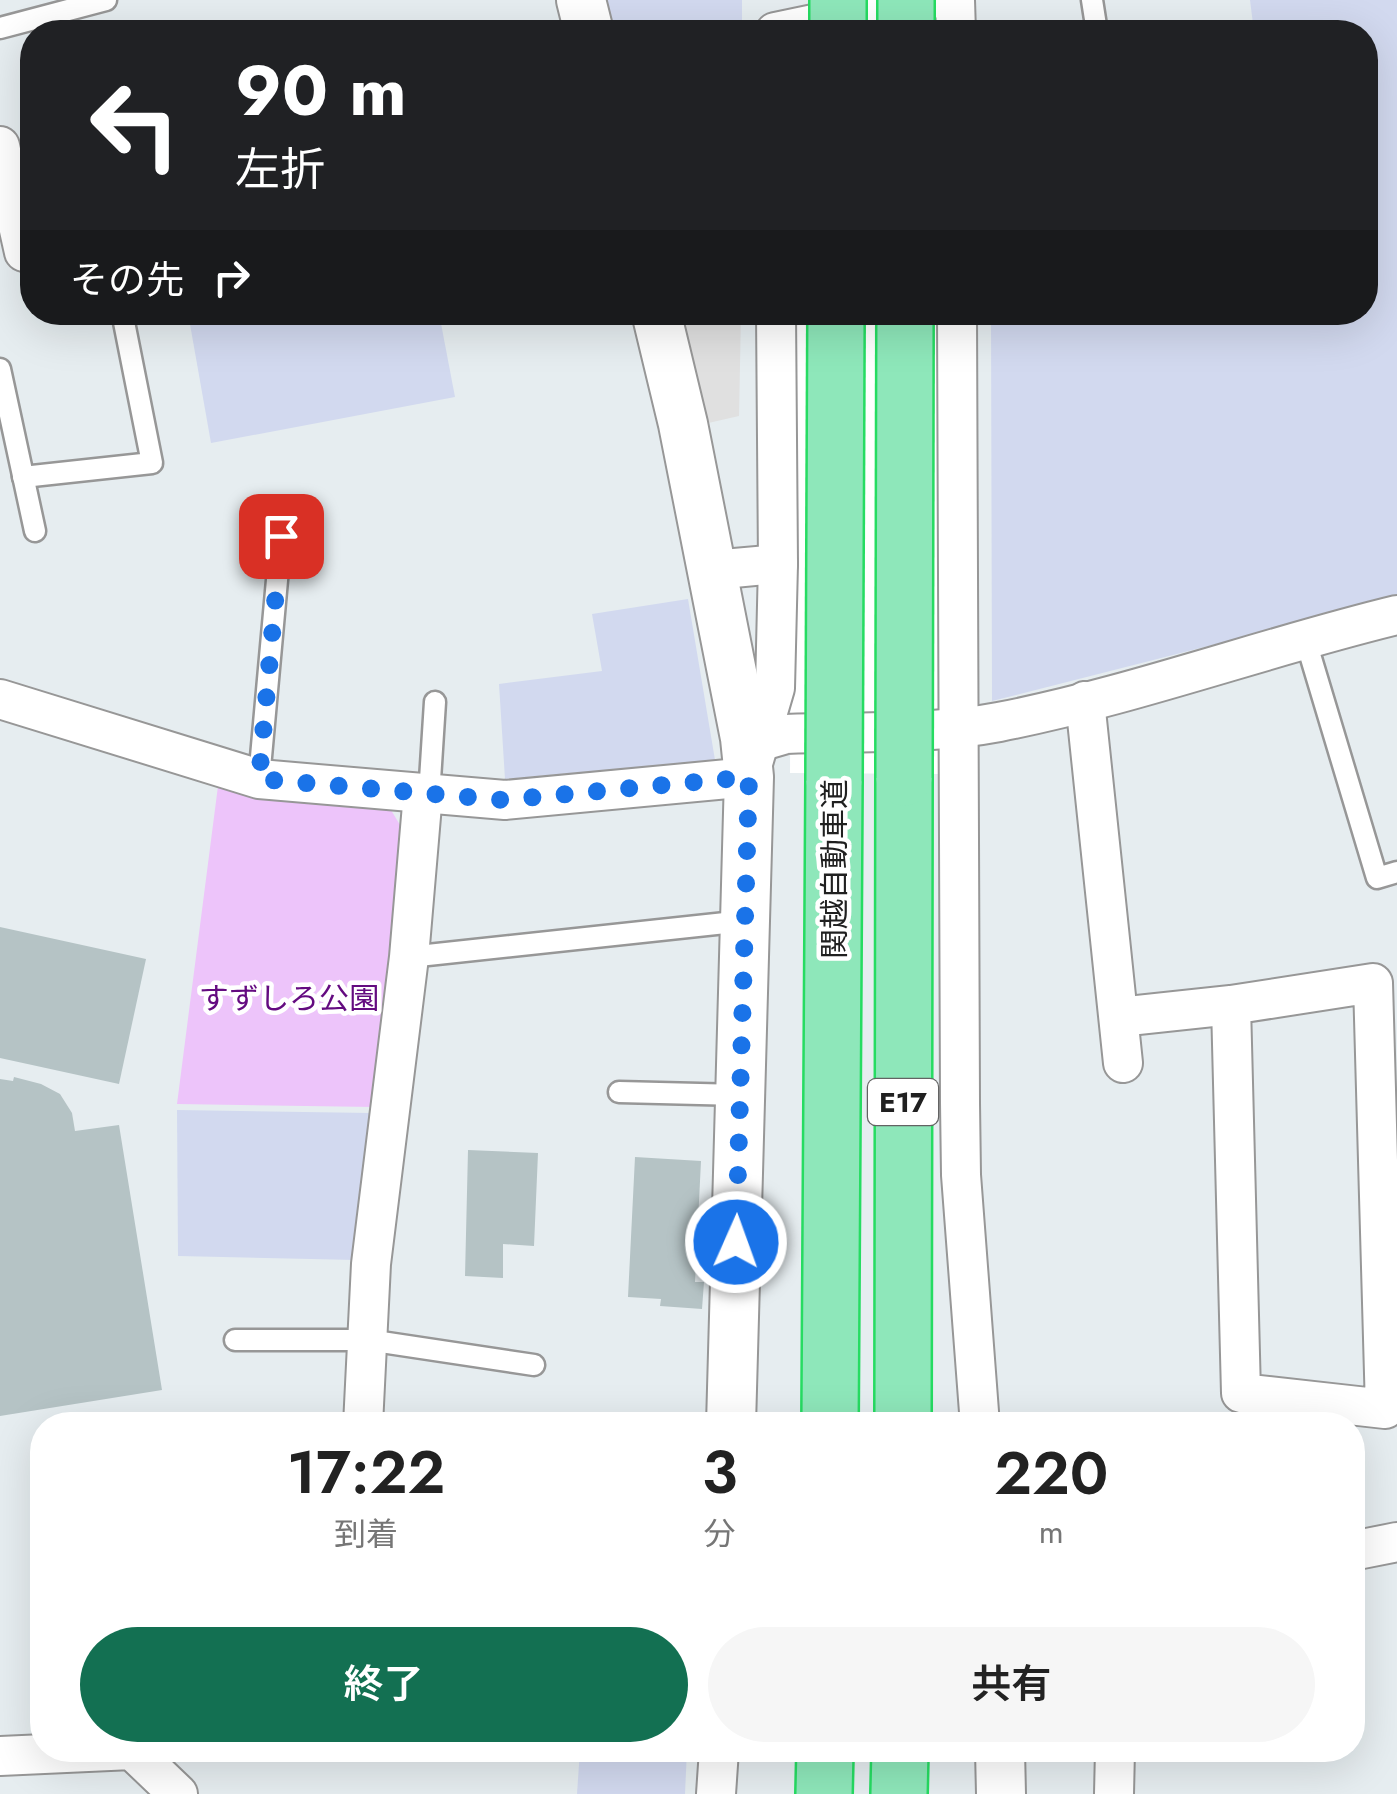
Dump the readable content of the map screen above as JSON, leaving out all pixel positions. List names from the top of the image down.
{
  "streets": {
    "highway": ["関越自動車道", "E17"]
  },
  "parks": ["すずしろ公園"],
  "page": {
    "turn": ["90 m", "左折"],
    "then": "その先",
    "eta": [
      "17:22",
      "到着",
      "3",
      "分",
      "220",
      "m"
    ],
    "buttons": ["終了", "共有"]
  }
}
